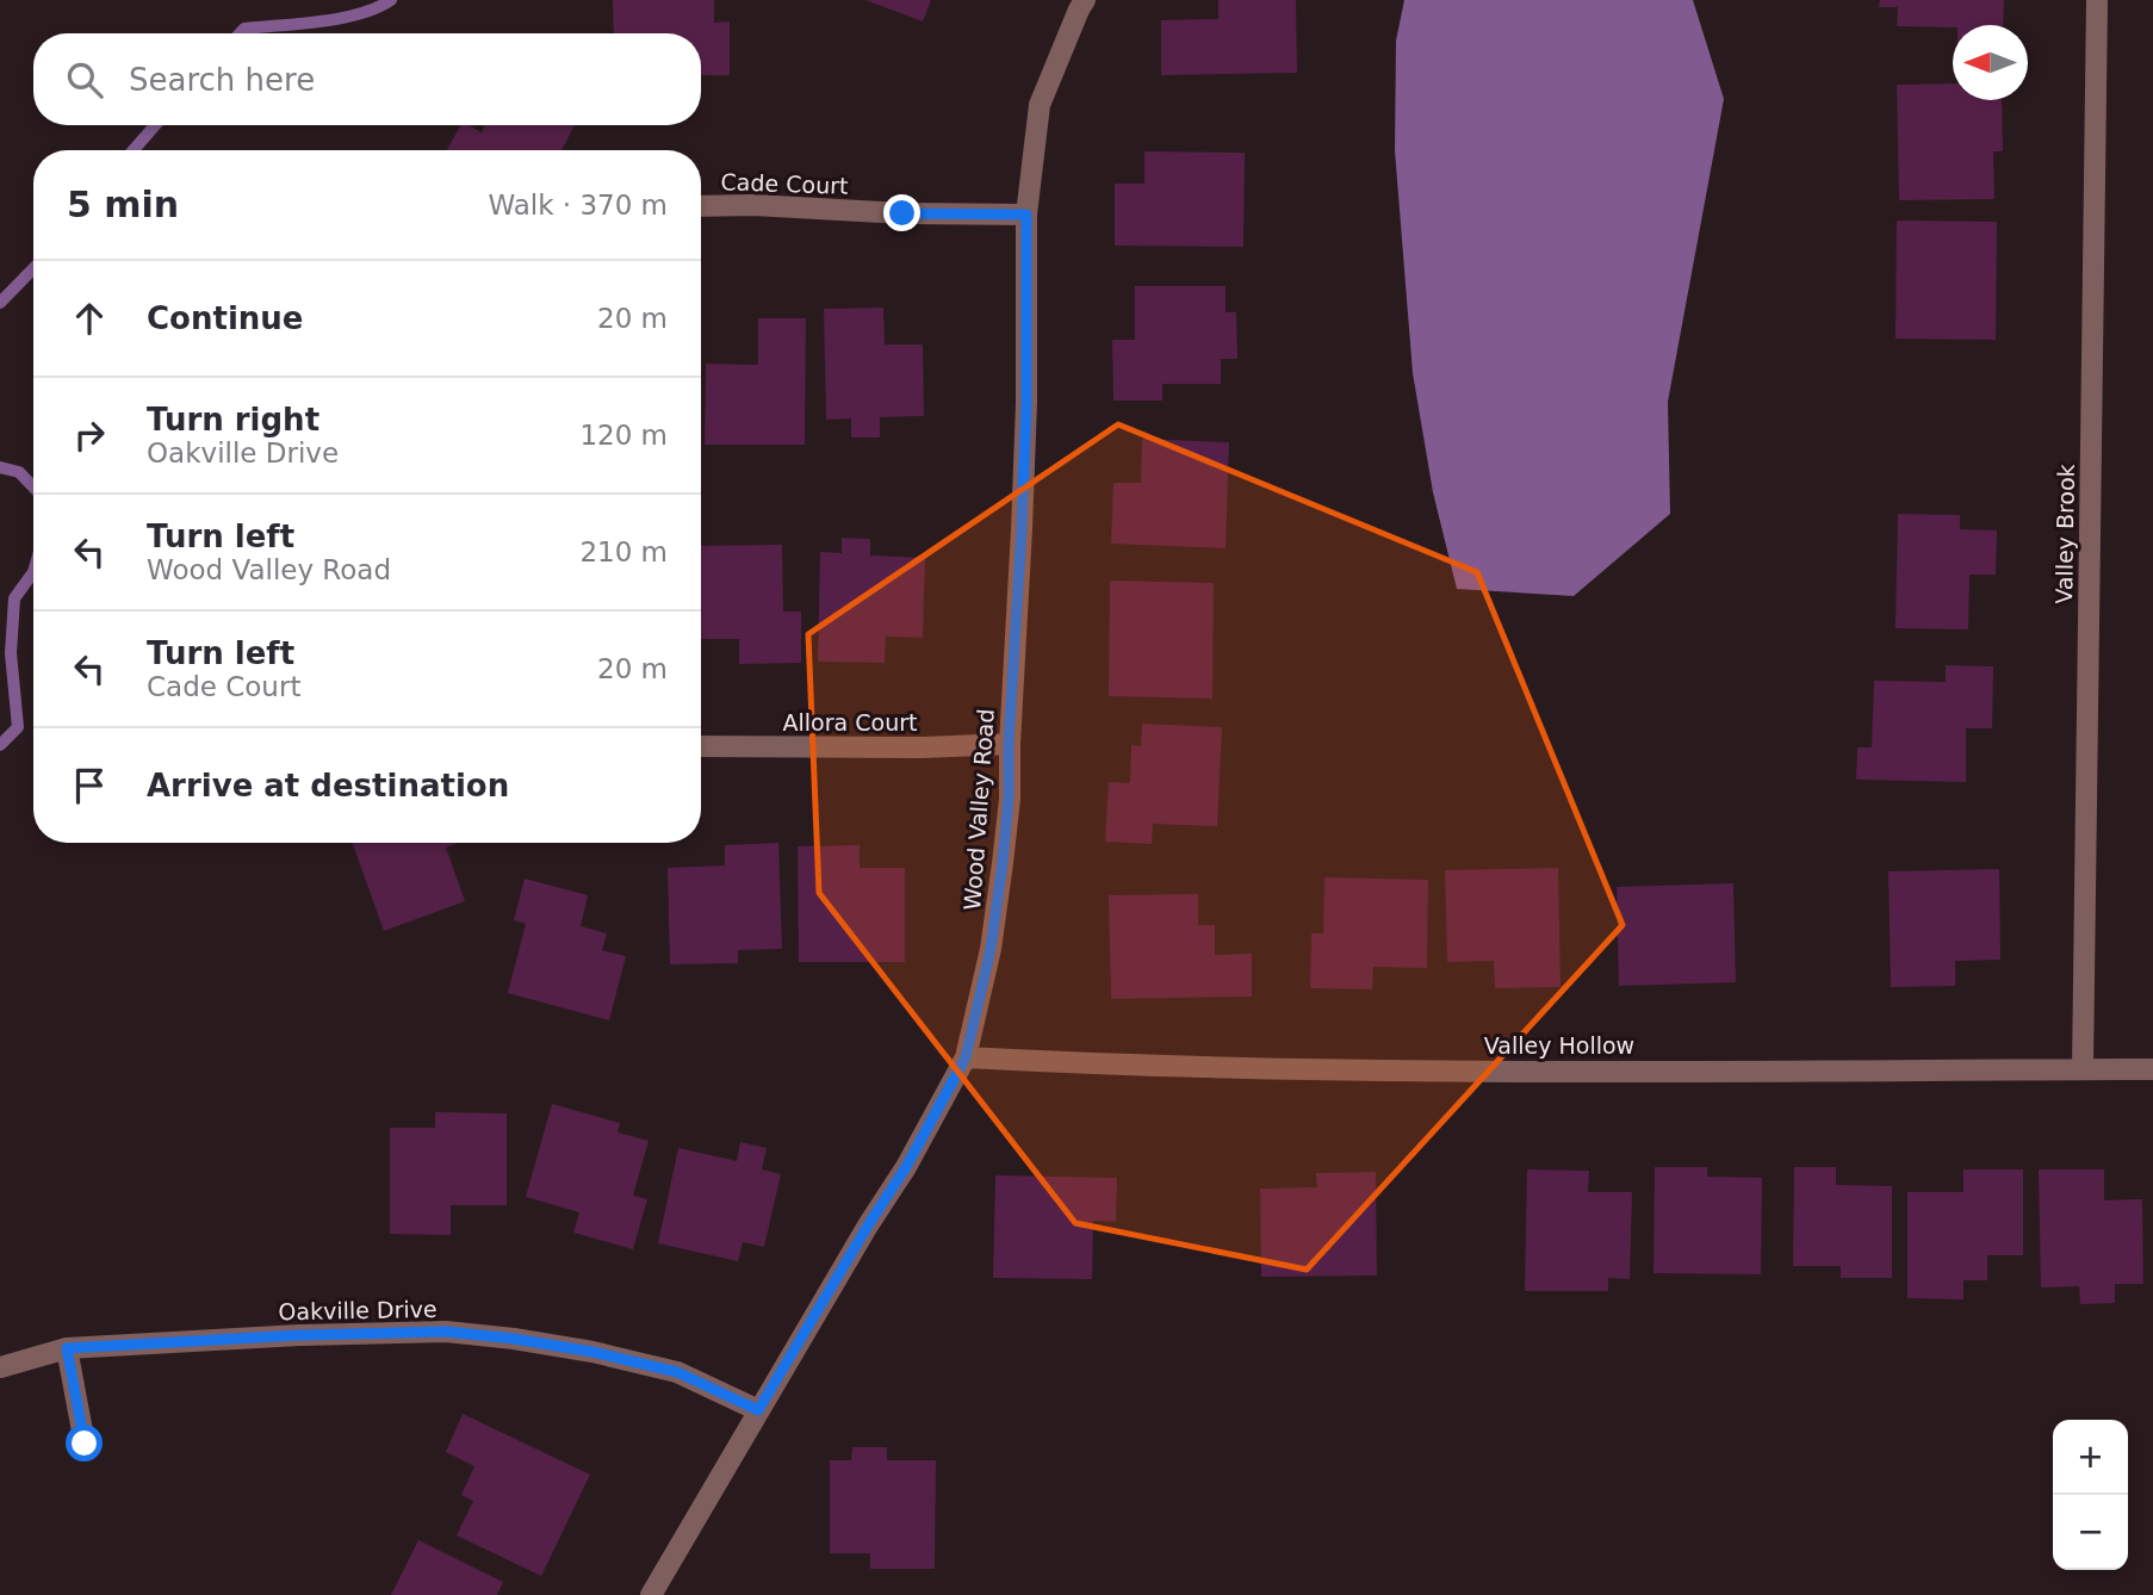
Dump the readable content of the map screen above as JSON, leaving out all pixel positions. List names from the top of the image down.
{
  "streets": {
    "street": [
      "Cade Court",
      "Valley Brook",
      "Allora Court",
      "Wood Valley Road",
      "Valley Hollow",
      "Oakville Drive"
    ]
  },
  "crossings": [
    ["Cade Court", "Wood Valley Road"],
    ["Valley Brook", "Valley Hollow"],
    ["Allora Court", "Wood Valley Road"],
    ["Wood Valley Road", "Valley Hollow"],
    ["Wood Valley Road", "Oakville Drive"]
  ],
  "north": "left",
  "page": {
    "search": "Search here",
    "heading": ["5 min", "Walk · 370 m"],
    "list": [
      ["Continue", "20 m"],
      ["Turn right", "Oakville Drive", "120 m"],
      ["Turn left", "Wood Valley Road", "210 m"],
      ["Turn left", "Cade Court", "20 m"],
      "Arrive at destination"
    ],
    "map_buttons": ["+", "−"]
  }
}
